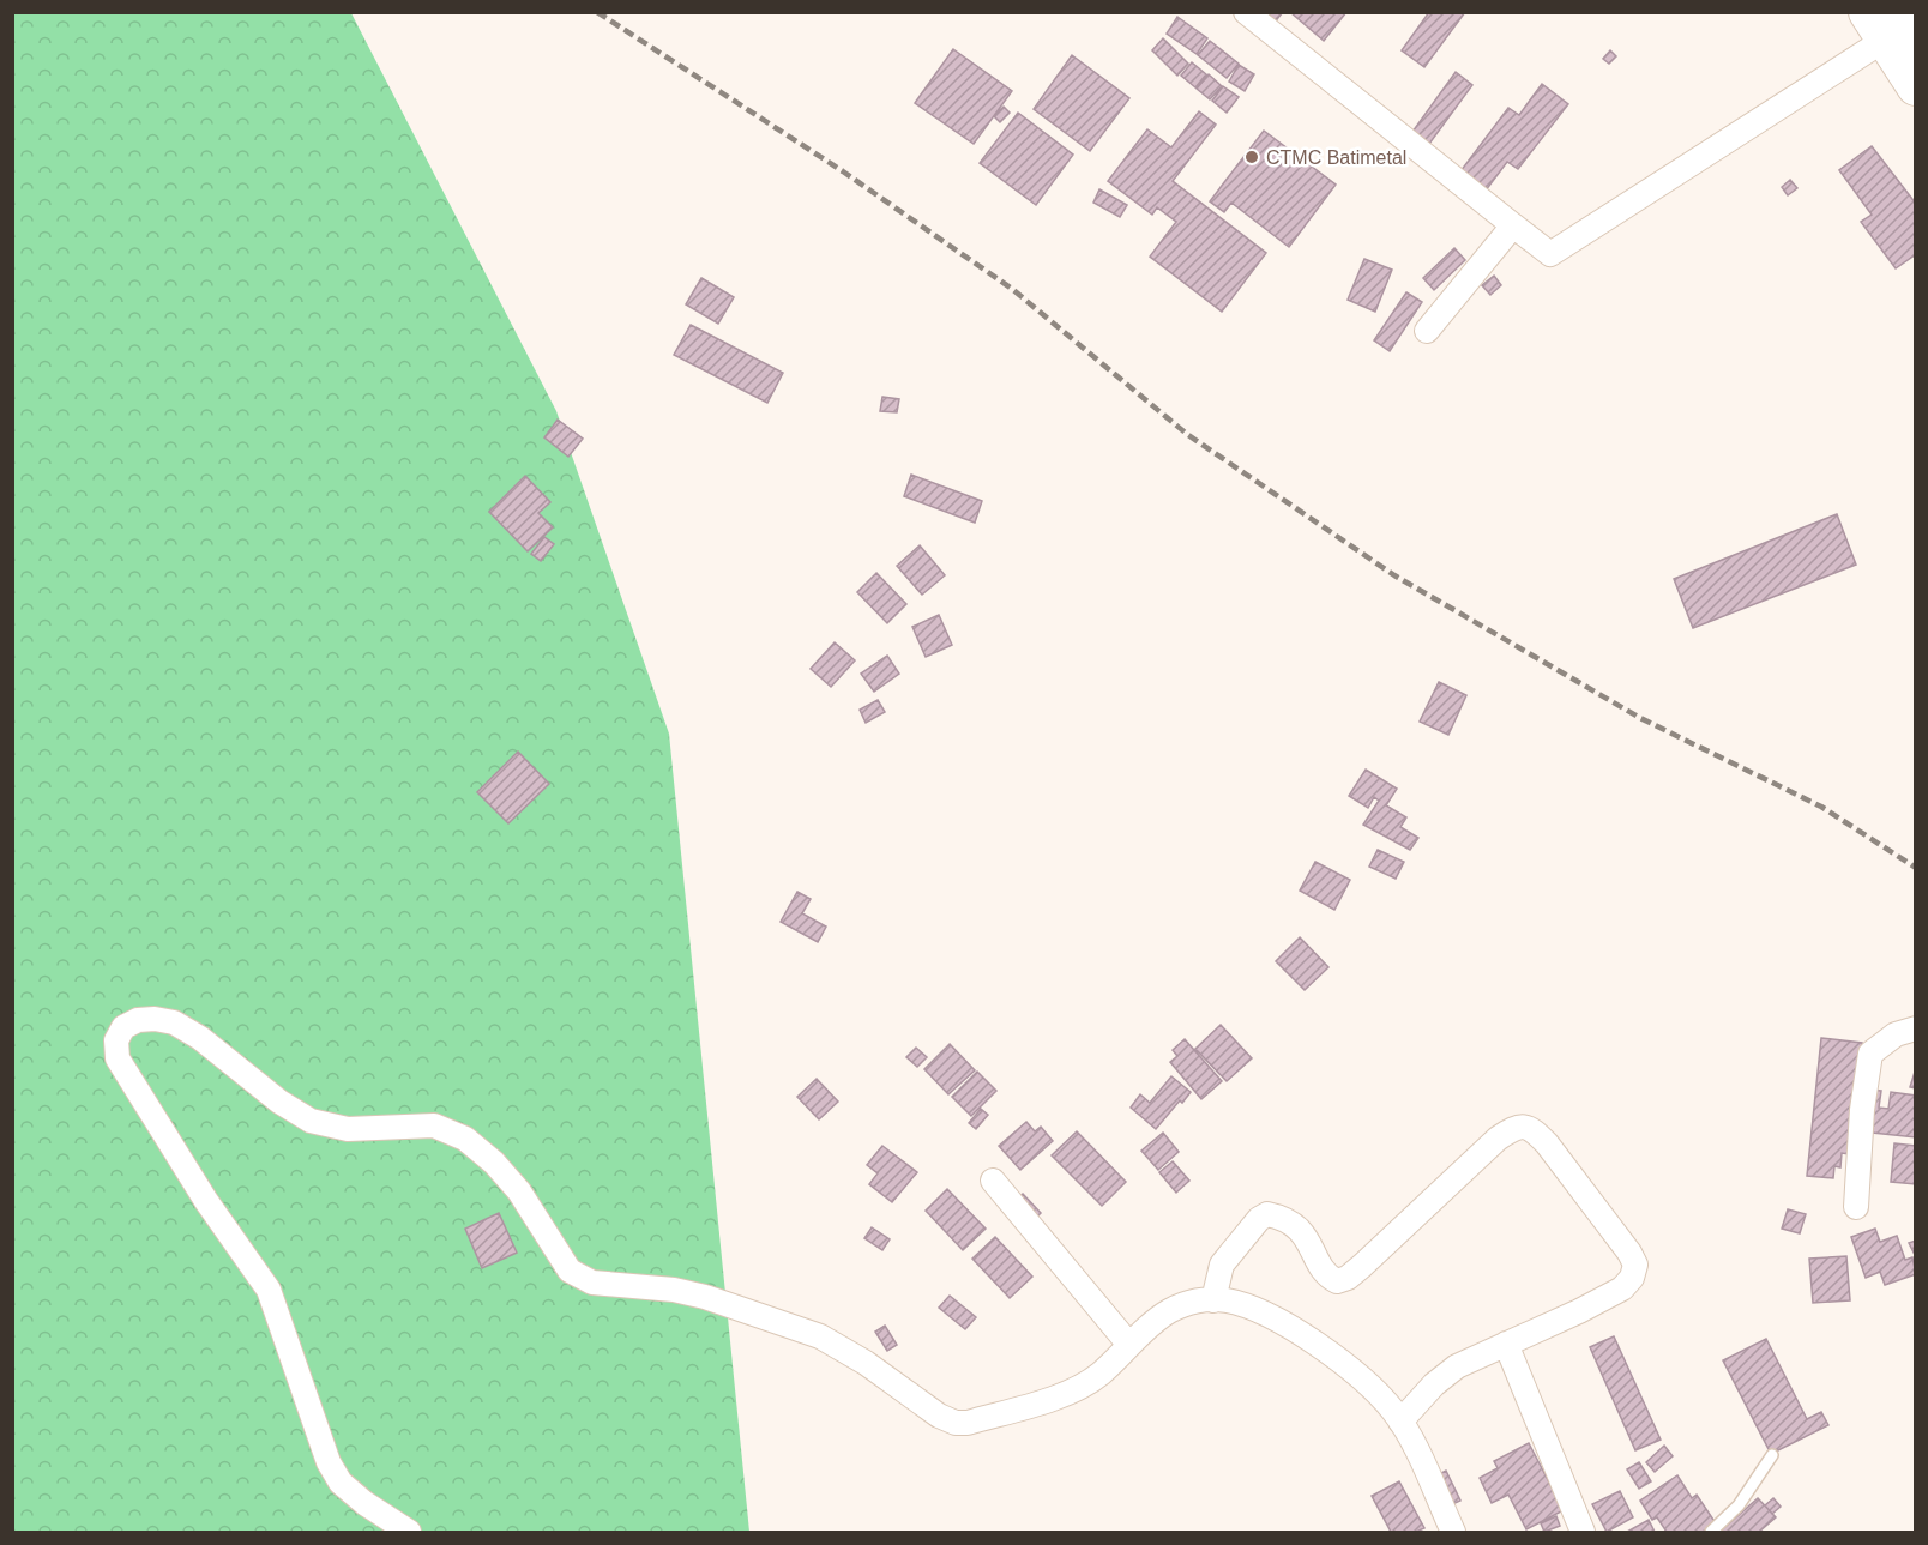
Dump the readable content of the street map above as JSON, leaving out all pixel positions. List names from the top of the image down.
{
  "places": ["CTMC Batimetal"]
}
